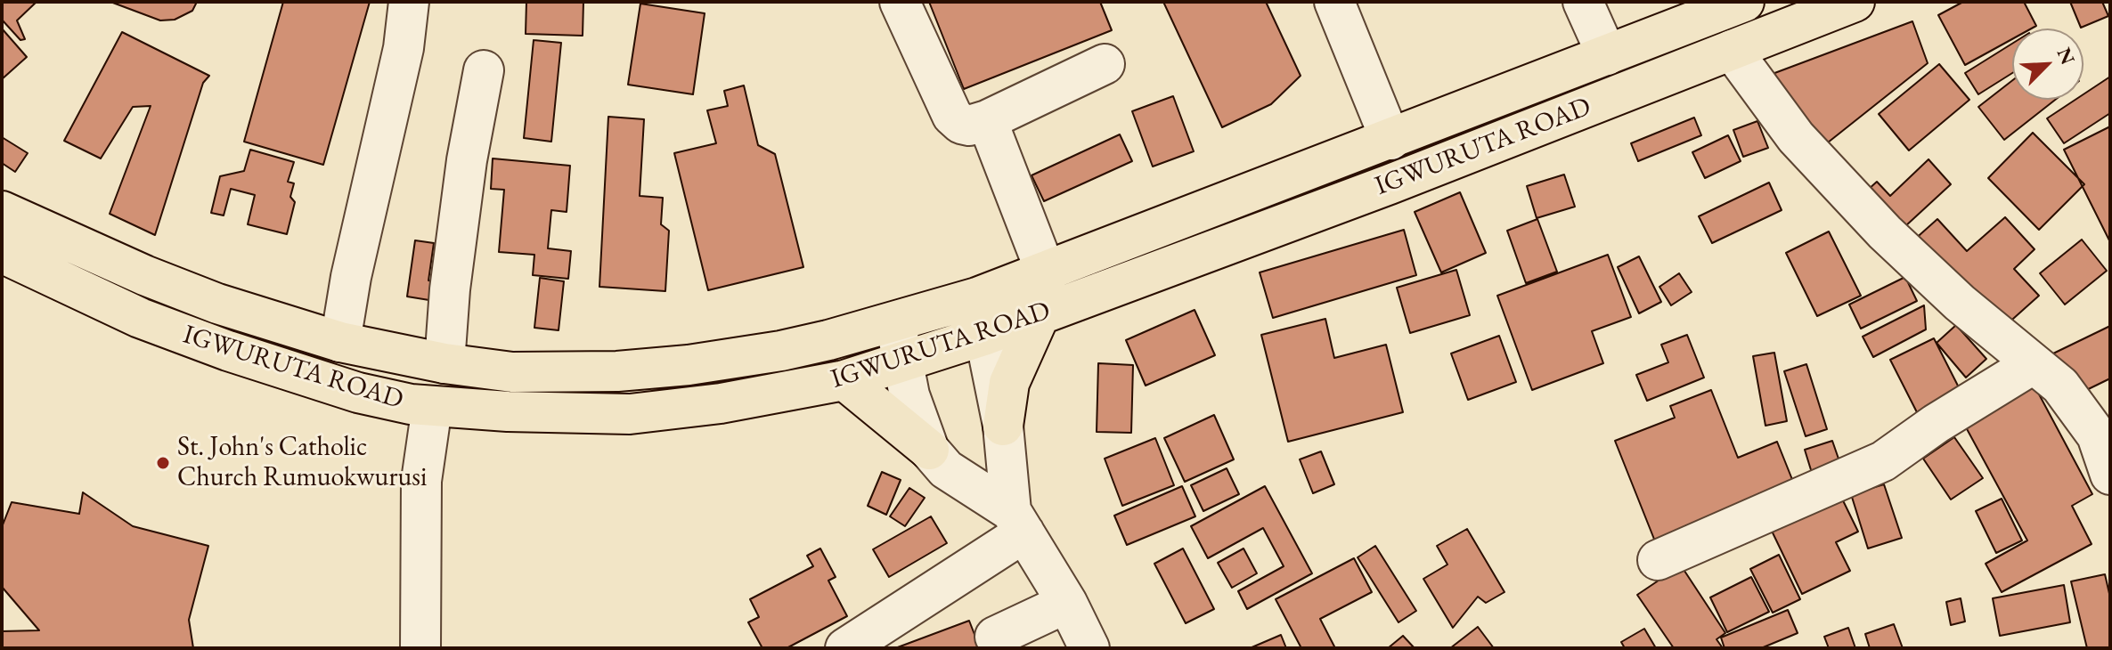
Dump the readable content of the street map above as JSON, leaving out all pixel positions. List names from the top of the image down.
{
  "streets": {
    "main road": ["IGWURUTA ROAD"]
  },
  "places": ["St. John's Catholic Church Rumuokwurusi"],
  "north": "top right"
}
